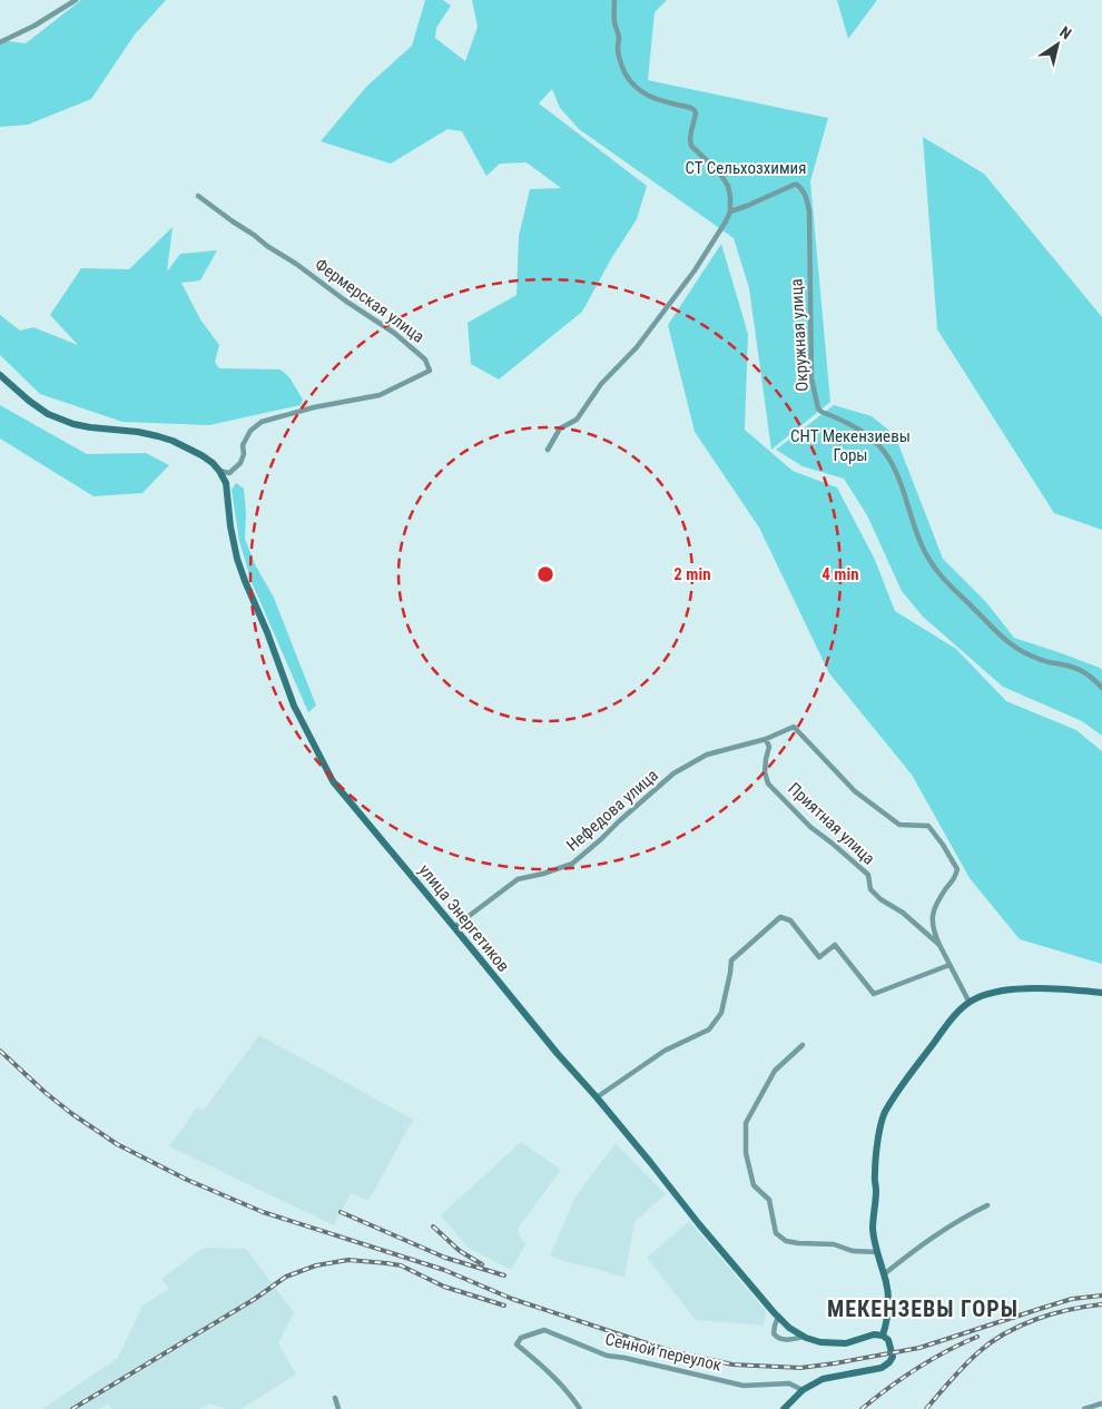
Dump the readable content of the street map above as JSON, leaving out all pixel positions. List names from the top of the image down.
{
  "streets": {
    "main road": ["улица Энергетиков"],
    "street": [
      "Фермерская улица",
      "Окружная улица",
      "Нефедова улица",
      "Приятная улица",
      "Сенной переулок"
    ]
  },
  "crossings": [
    ["Фермерская улица", "улица Энергетиков"],
    ["Нефедова улица", "Приятная улица"],
    ["Нефедова улица", "улица Энергетиков"]
  ],
  "districts": ["МЕКЕНЗЕВЫ ГОРЫ"],
  "parks": ["СТ Сельхозхимия", "СНТ Мекензиевы Горы"],
  "north": "top right",
  "rings": ["2 min", "4 min"]
}
